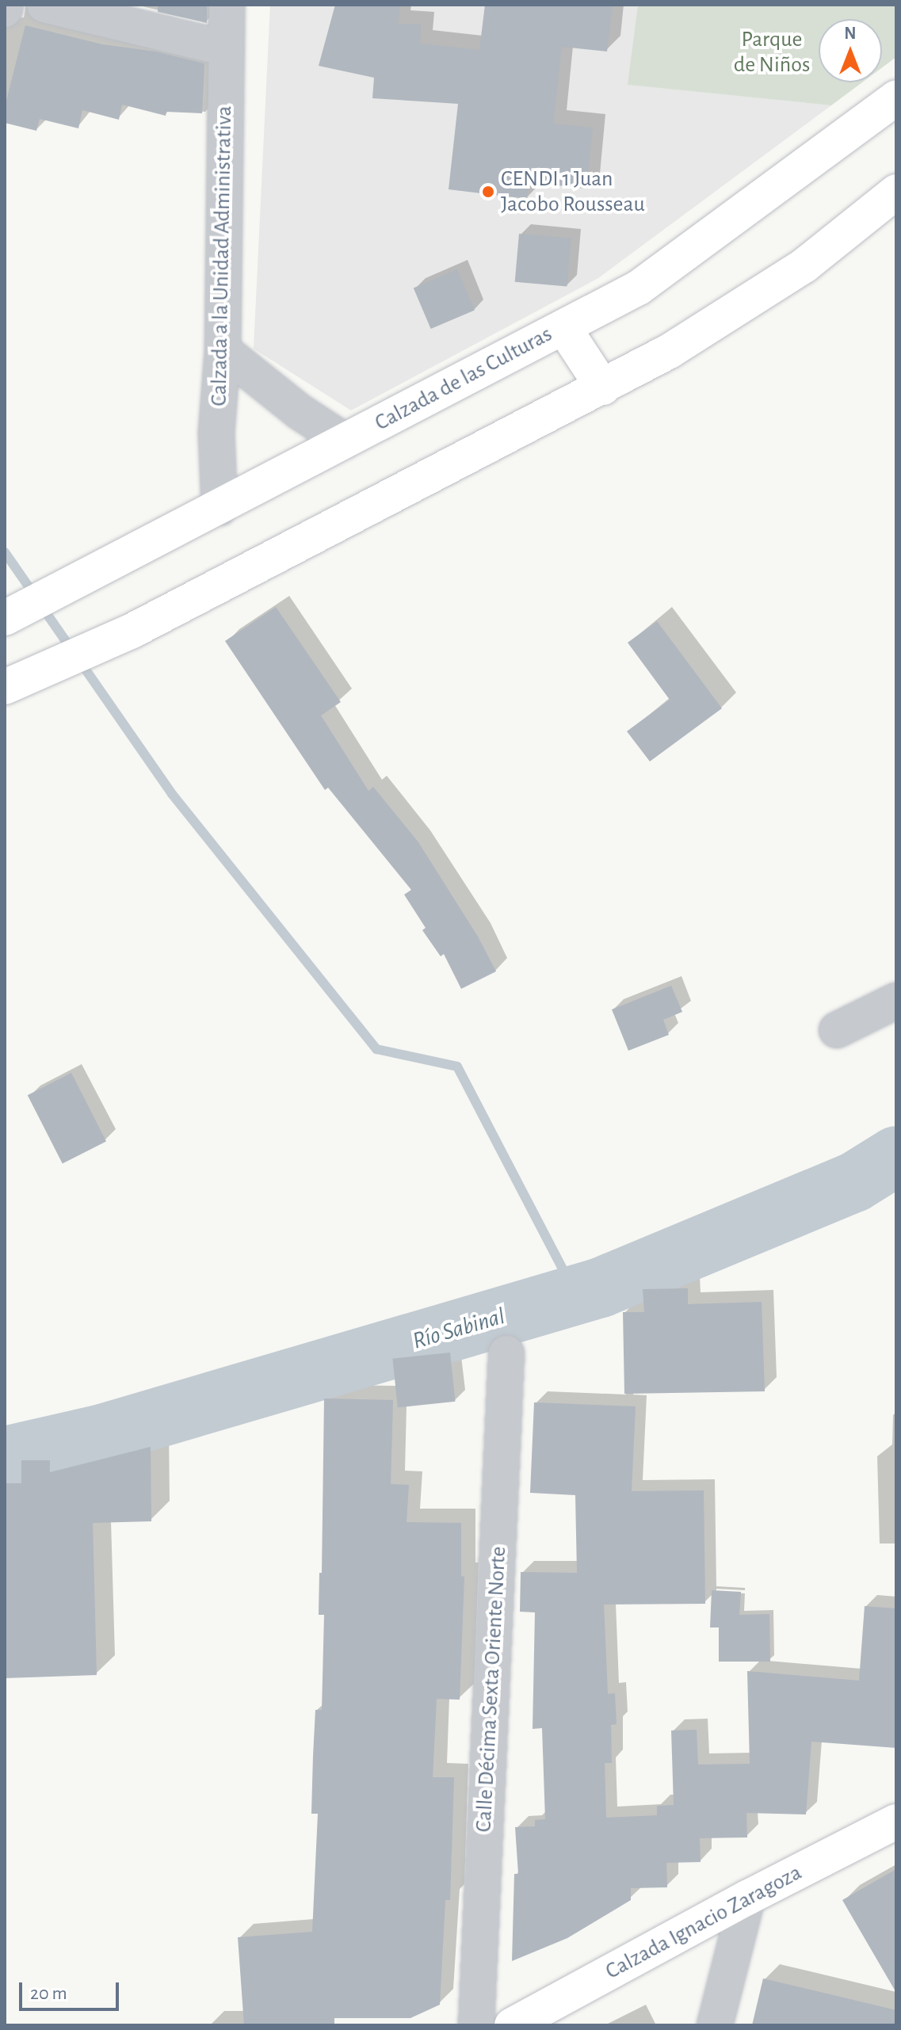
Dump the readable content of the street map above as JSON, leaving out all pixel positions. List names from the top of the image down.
{
  "streets": {
    "main road": ["Calzada de las Culturas", "Calzada Ignacio Zaragoza"],
    "street": ["Calzada a la Unidad Administrativa", "Calle Décima Sexta Oriente Norte"]
  },
  "crossings": [
    ["Calzada a la Unidad Administrativa", "Calzada de las Culturas"]
  ],
  "water": ["Río Sabinal"],
  "parks": ["Parque de Niños"],
  "places": ["CENDI 1 Juan Jacobo Rousseau"],
  "scale_bar": "20 m",
  "north": "top"
}
